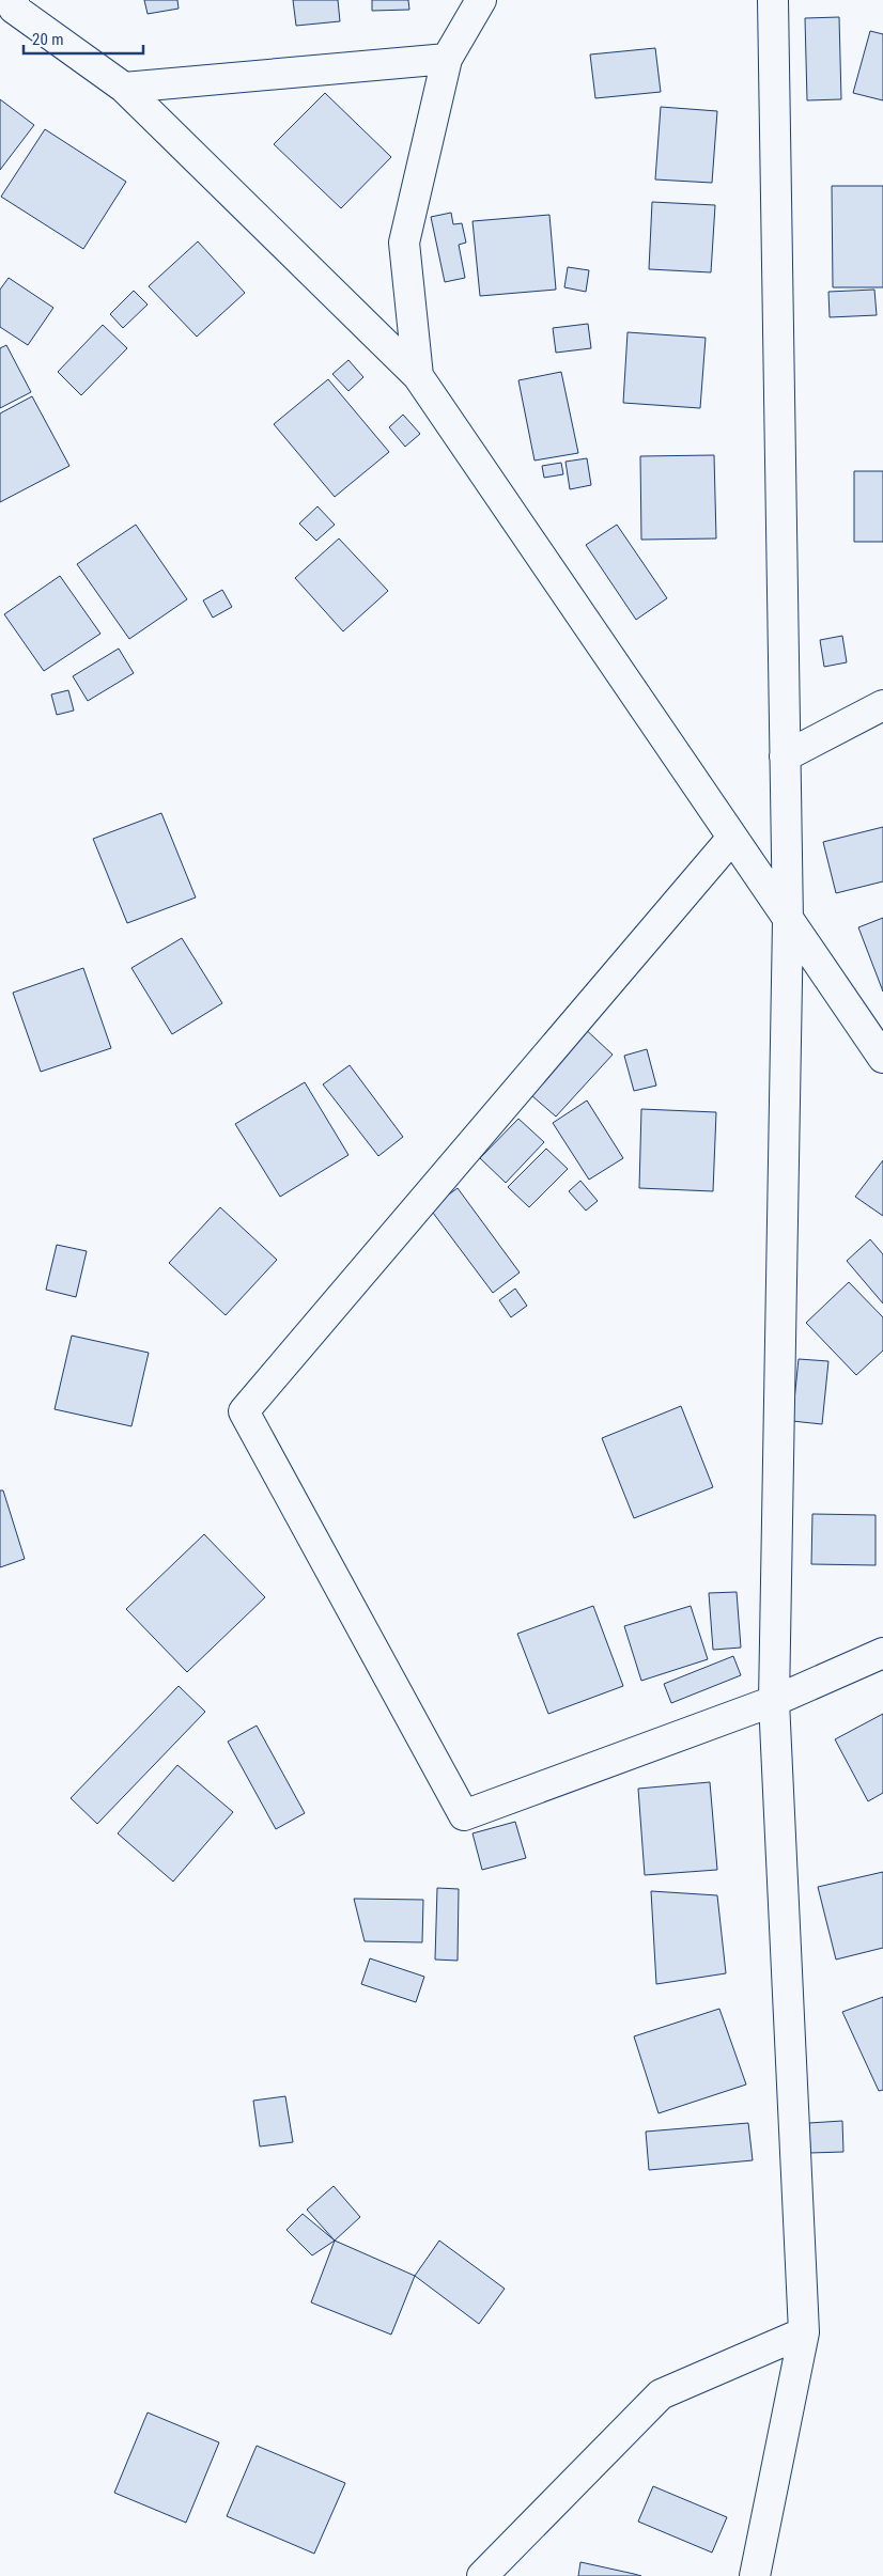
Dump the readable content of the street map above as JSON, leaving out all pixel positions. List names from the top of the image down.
{
  "scale_bar": "20 m"
}
